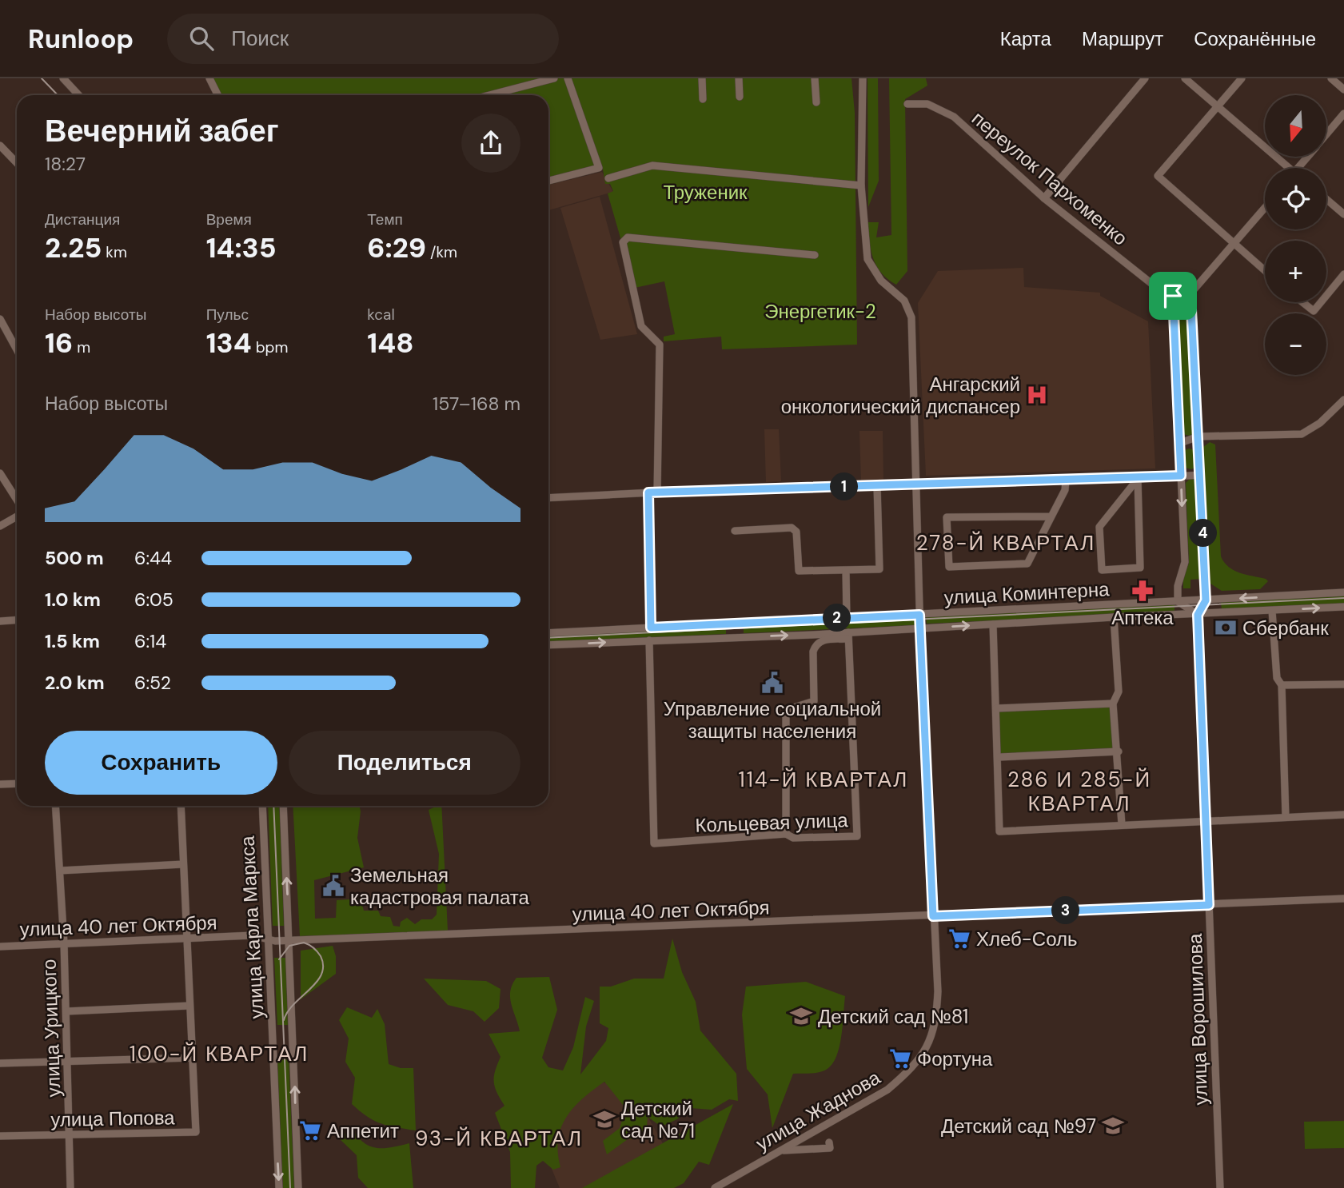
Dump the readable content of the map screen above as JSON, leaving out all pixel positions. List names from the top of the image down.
{
  "streets": {
    "street": [
      "переулок Пархоменко",
      "улица Коминтерна",
      "Кольцевая улица",
      "улица 40 лет Октября",
      "улица Карла Маркса",
      "улица Ворошилова",
      "улица Урицкого",
      "улица Жаднова",
      "улица Попова"
    ]
  },
  "crossings": [
    ["улица Коминтерна", "Кольцевая улица"],
    ["улица Коминтерна", "улица Ворошилова"],
    ["улица Коминтерна", "улица Жаднова"],
    ["улица 40 лет Октября", "улица Карла Маркса"],
    ["улица 40 лет Октября", "улица Ворошилова"],
    ["улица 40 лет Октября", "улица Урицкого"],
    ["улица 40 лет Октября", "улица Жаднова"],
    ["улица 40 лет Октября", "улица Попова"],
    ["улица Урицкого", "улица Попова"]
  ],
  "districts": [
    "278-Й КВАРТАЛ",
    "114-Й КВАРТАЛ",
    "286 И 285-Й КВАРТАЛ",
    "100-Й КВАРТАЛ",
    "93-Й КВАРТАЛ"
  ],
  "parks": ["Труженик", "Энергетик-2"],
  "places": {
    "hospital": ["Ангарский онкологический диспансер"],
    "pharmacy": ["Аптека"],
    "bank": ["Сбербанк"],
    "public building": ["Управление социальной защиты населения", "Земельная кадастровая палата"],
    "supermarket": ["Хлеб-Соль", "Фортуна", "Аппетит"],
    "school or university": ["Детский сад №81", "Детский сад №71", "Детский сад №97"]
  },
  "north": "bottom",
  "page": {
    "header": "Runloop",
    "search": "Поиск",
    "nav": ["Карта", "Маршрут", "Сохранённые"],
    "map_buttons": ["+", "−"],
    "heading": ["Вечерний забег", "18:27"],
    "stats": [
      ["Дистанция", "2.25 km"],
      ["Время", "14:35"],
      ["Темп", "6:29 /km"],
      ["Набор высоты", "16 m"],
      ["Пульс", "134 bpm"],
      ["kcal", "148"]
    ],
    "chart": ["Набор высоты", "157–168 m"],
    "pins": [
      "1",
      "4",
      "2",
      "3"
    ],
    "list": [
      {
        "name": "500 m",
        "note": "6:44"
      },
      {
        "name": "1.0 km",
        "note": "6:05"
      },
      {
        "name": "1.5 km",
        "note": "6:14"
      },
      {
        "name": "2.0 km",
        "note": "6:52"
      }
    ],
    "buttons": ["Сохранить", "Поделиться"]
  }
}
